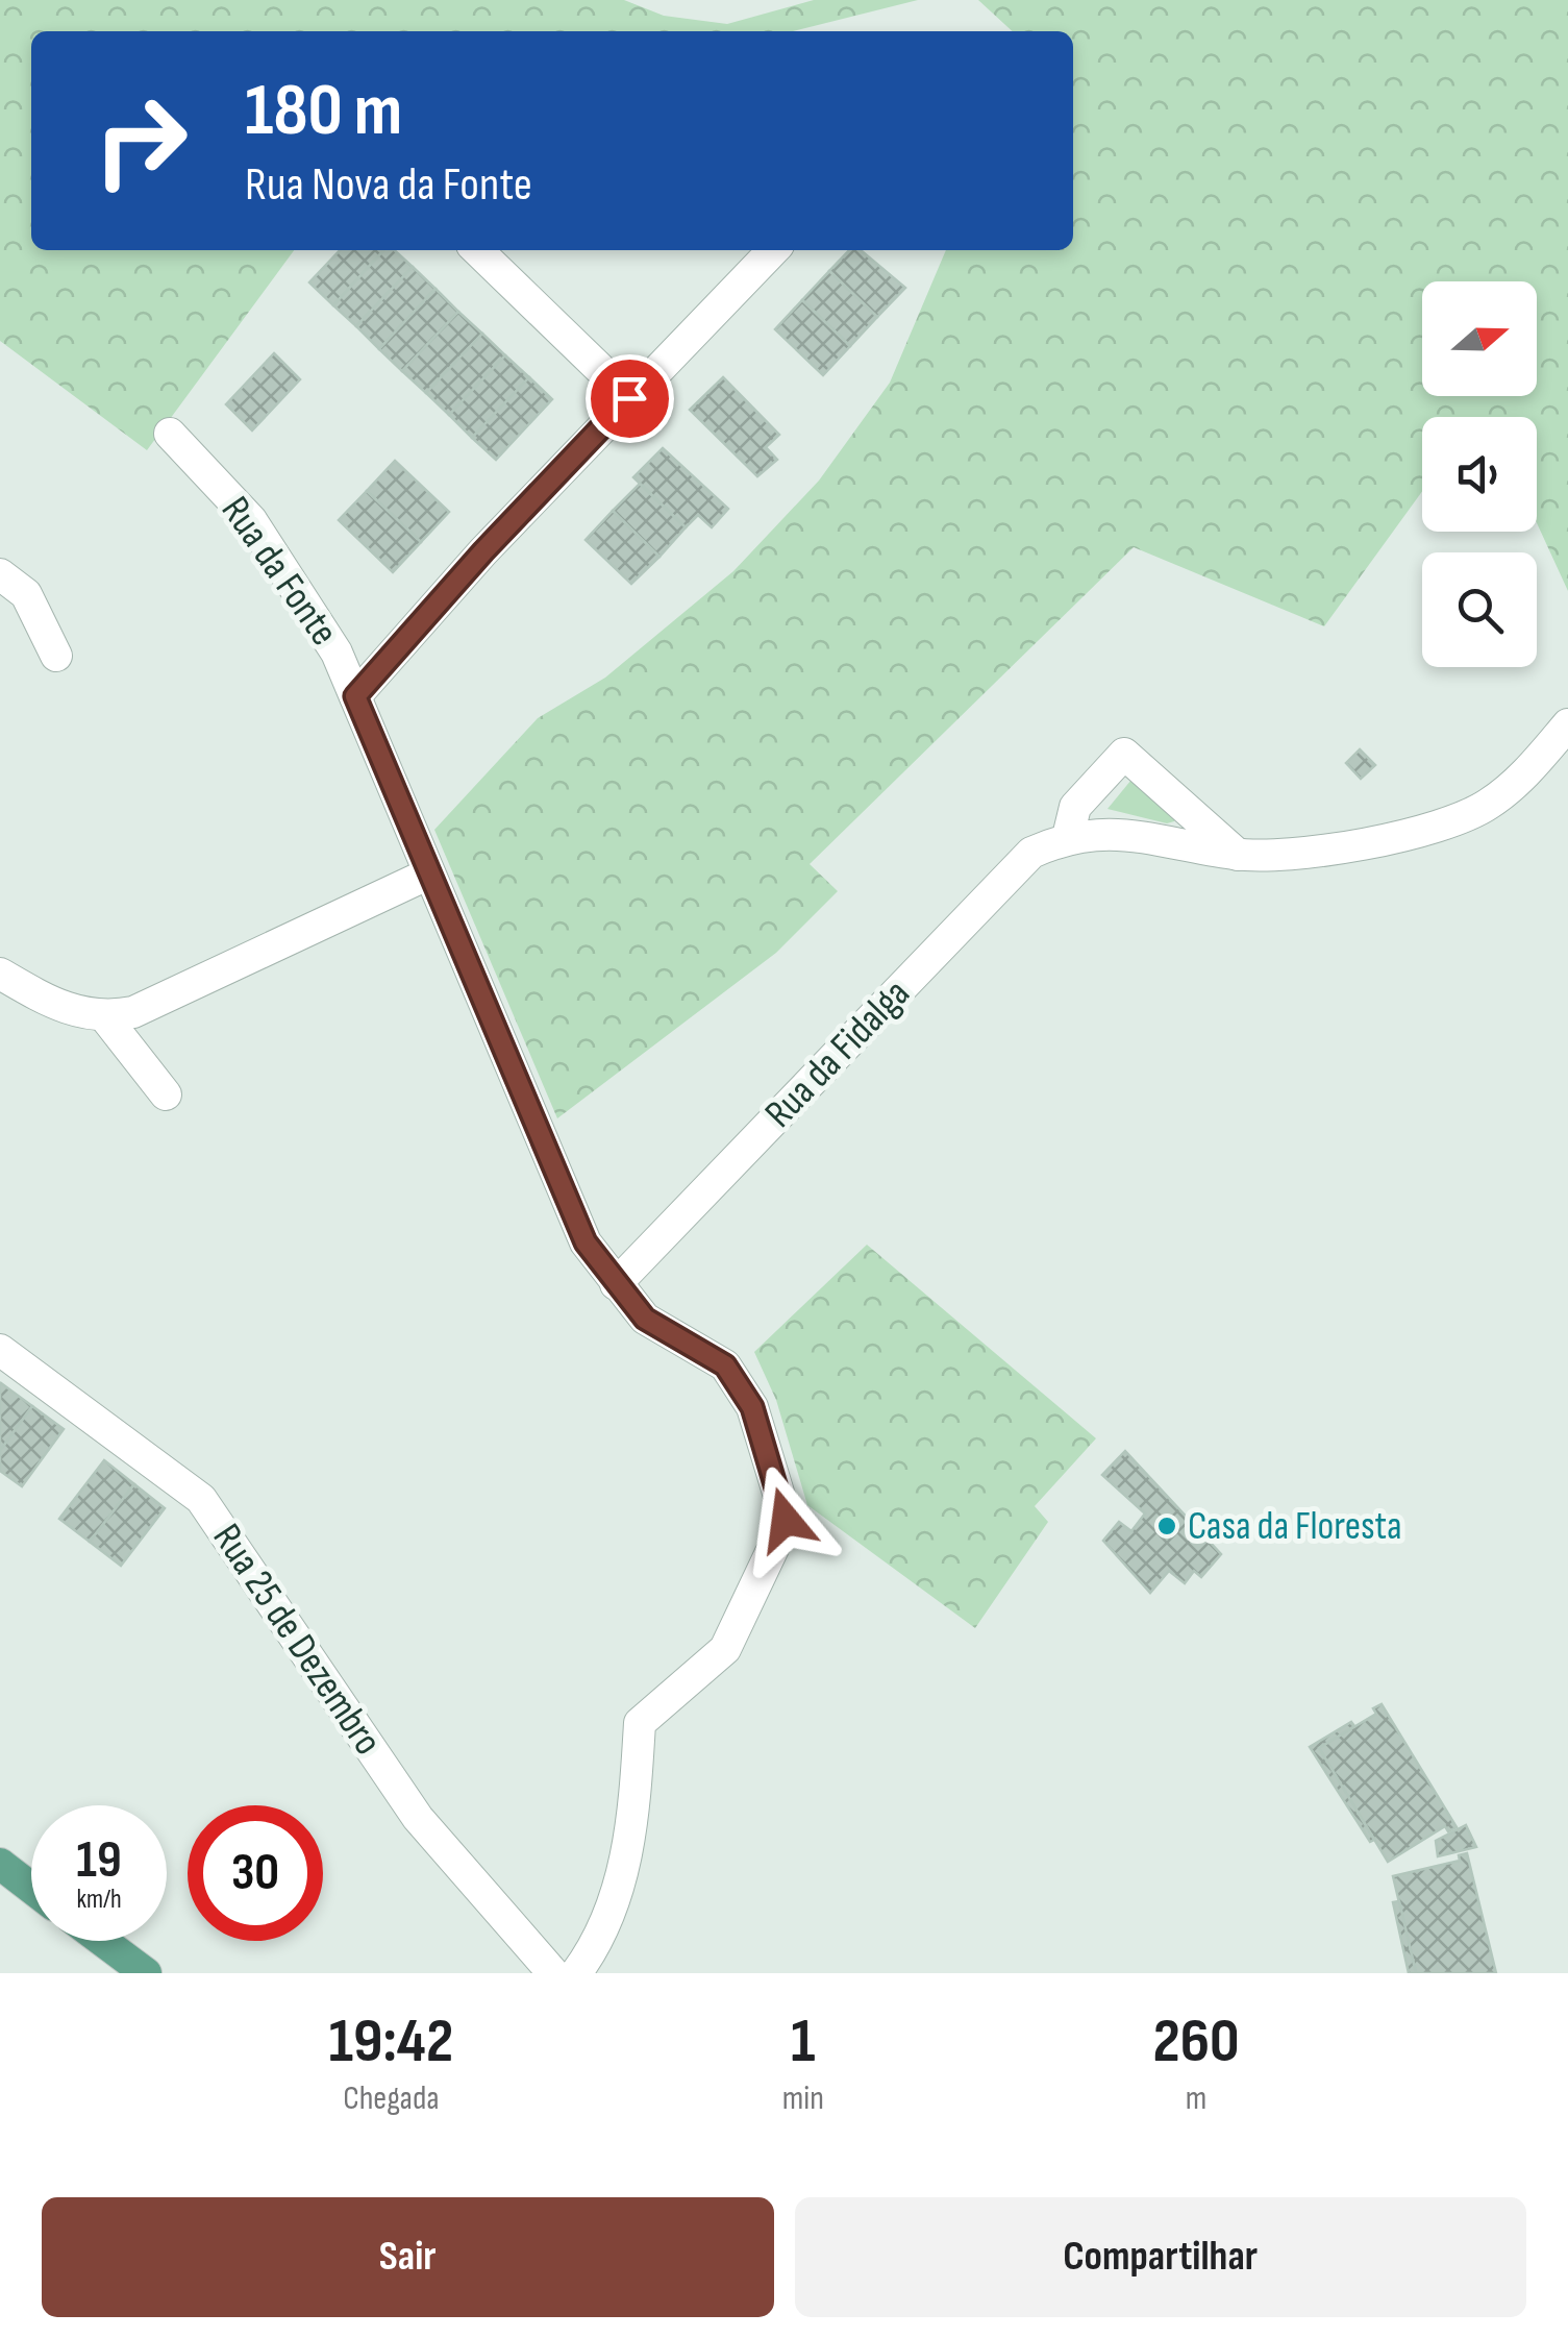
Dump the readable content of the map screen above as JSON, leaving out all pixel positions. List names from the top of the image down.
{
  "streets": {
    "street": ["Rua da Fonte", "Rua da Fidalga", "Rua 25 de Dezembro"]
  },
  "crossings": [
    ["Rua da Fonte", "Rua da Fidalga"]
  ],
  "places": ["Casa da Floresta"],
  "north": "right",
  "page": {
    "turn": ["180 m", "Rua Nova da Fonte"],
    "speed": "19 km/h",
    "limit": "30",
    "eta": [
      "19:42",
      "Chegada",
      "1",
      "min",
      "260",
      "m"
    ],
    "buttons": ["Sair", "Compartilhar"]
  }
}
